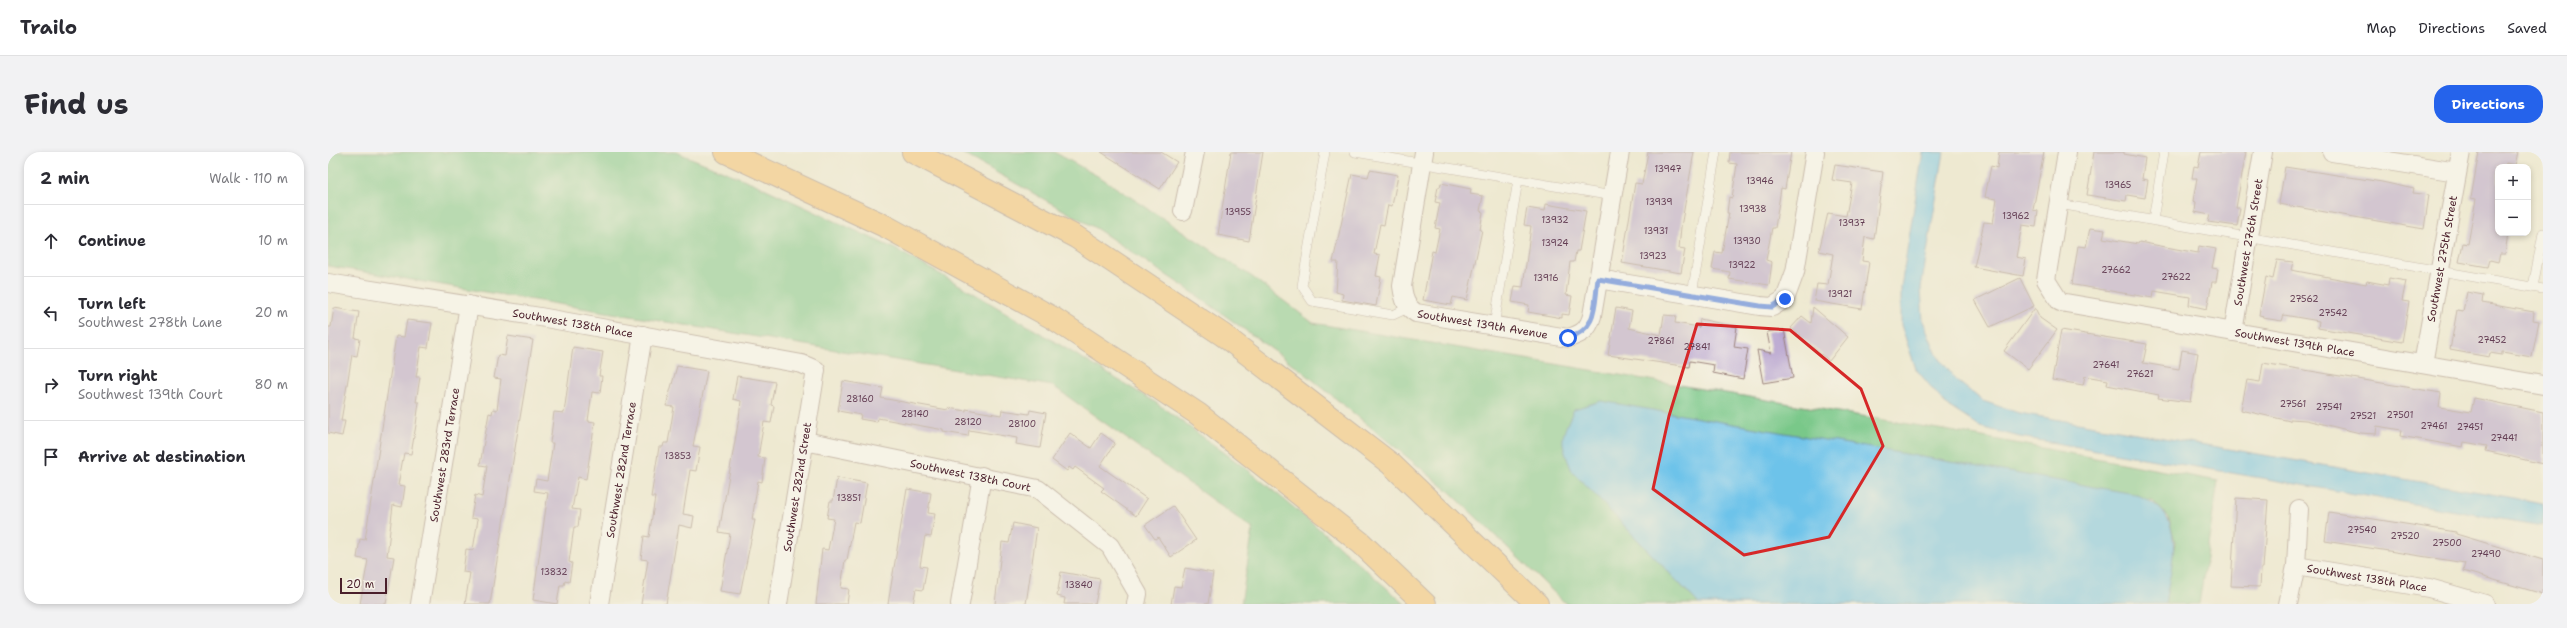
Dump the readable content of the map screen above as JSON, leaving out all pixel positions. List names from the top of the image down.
{
  "streets": {
    "street": [
      "Southwest 276th Street",
      "Southwest 275th Street",
      "Southwest 138th Place",
      "Southwest 139th Avenue",
      "Southwest 139th Place",
      "Southwest 283rd Terrace",
      "Southwest 282nd Terrace",
      "Southwest 138th Court",
      "Southwest 282nd Street"
    ]
  },
  "crossings": [
    ["Southwest 276th Street", "Southwest 139th Place"],
    ["Southwest 275th Street", "Southwest 139th Place"],
    ["Southwest 138th Place", "Southwest 283rd Terrace"],
    ["Southwest 138th Place", "Southwest 282nd Terrace"],
    ["Southwest 138th Place", "Southwest 282nd Street"],
    ["Southwest 138th Court", "Southwest 282nd Street"]
  ],
  "house_numbers": [
    "13947",
    "13946",
    "13965",
    "13939",
    "13938",
    "13955",
    "13962",
    "13932",
    "13937",
    "13931",
    "13930",
    "13924",
    "13923",
    "13922",
    "27662",
    "27622",
    "13916",
    "13921",
    "27562",
    "27542",
    "27452",
    "27861",
    "27841",
    "27641",
    "27621",
    "28160",
    "27561",
    "27541",
    "28140",
    "27501",
    "27521",
    "28120",
    "28100",
    "27461",
    "27451",
    "27441",
    "13853",
    "13851",
    "27540",
    "27520",
    "27500",
    "27490",
    "13832",
    "13840"
  ],
  "scale_bar": "20 m",
  "page": {
    "header": "Trailo",
    "nav": ["Map", "Directions", "Saved"],
    "title": "Find us",
    "buttons": "Directions",
    "heading": ["2 min", "Walk · 110 m"],
    "map_buttons": ["+", "−"],
    "list": [
      ["Continue", "10 m"],
      ["Turn left", "Southwest 278th Lane", "20 m"],
      ["Turn right", "Southwest 139th Court", "80 m"],
      "Arrive at destination"
    ],
    "scale": "20 m"
  }
}
